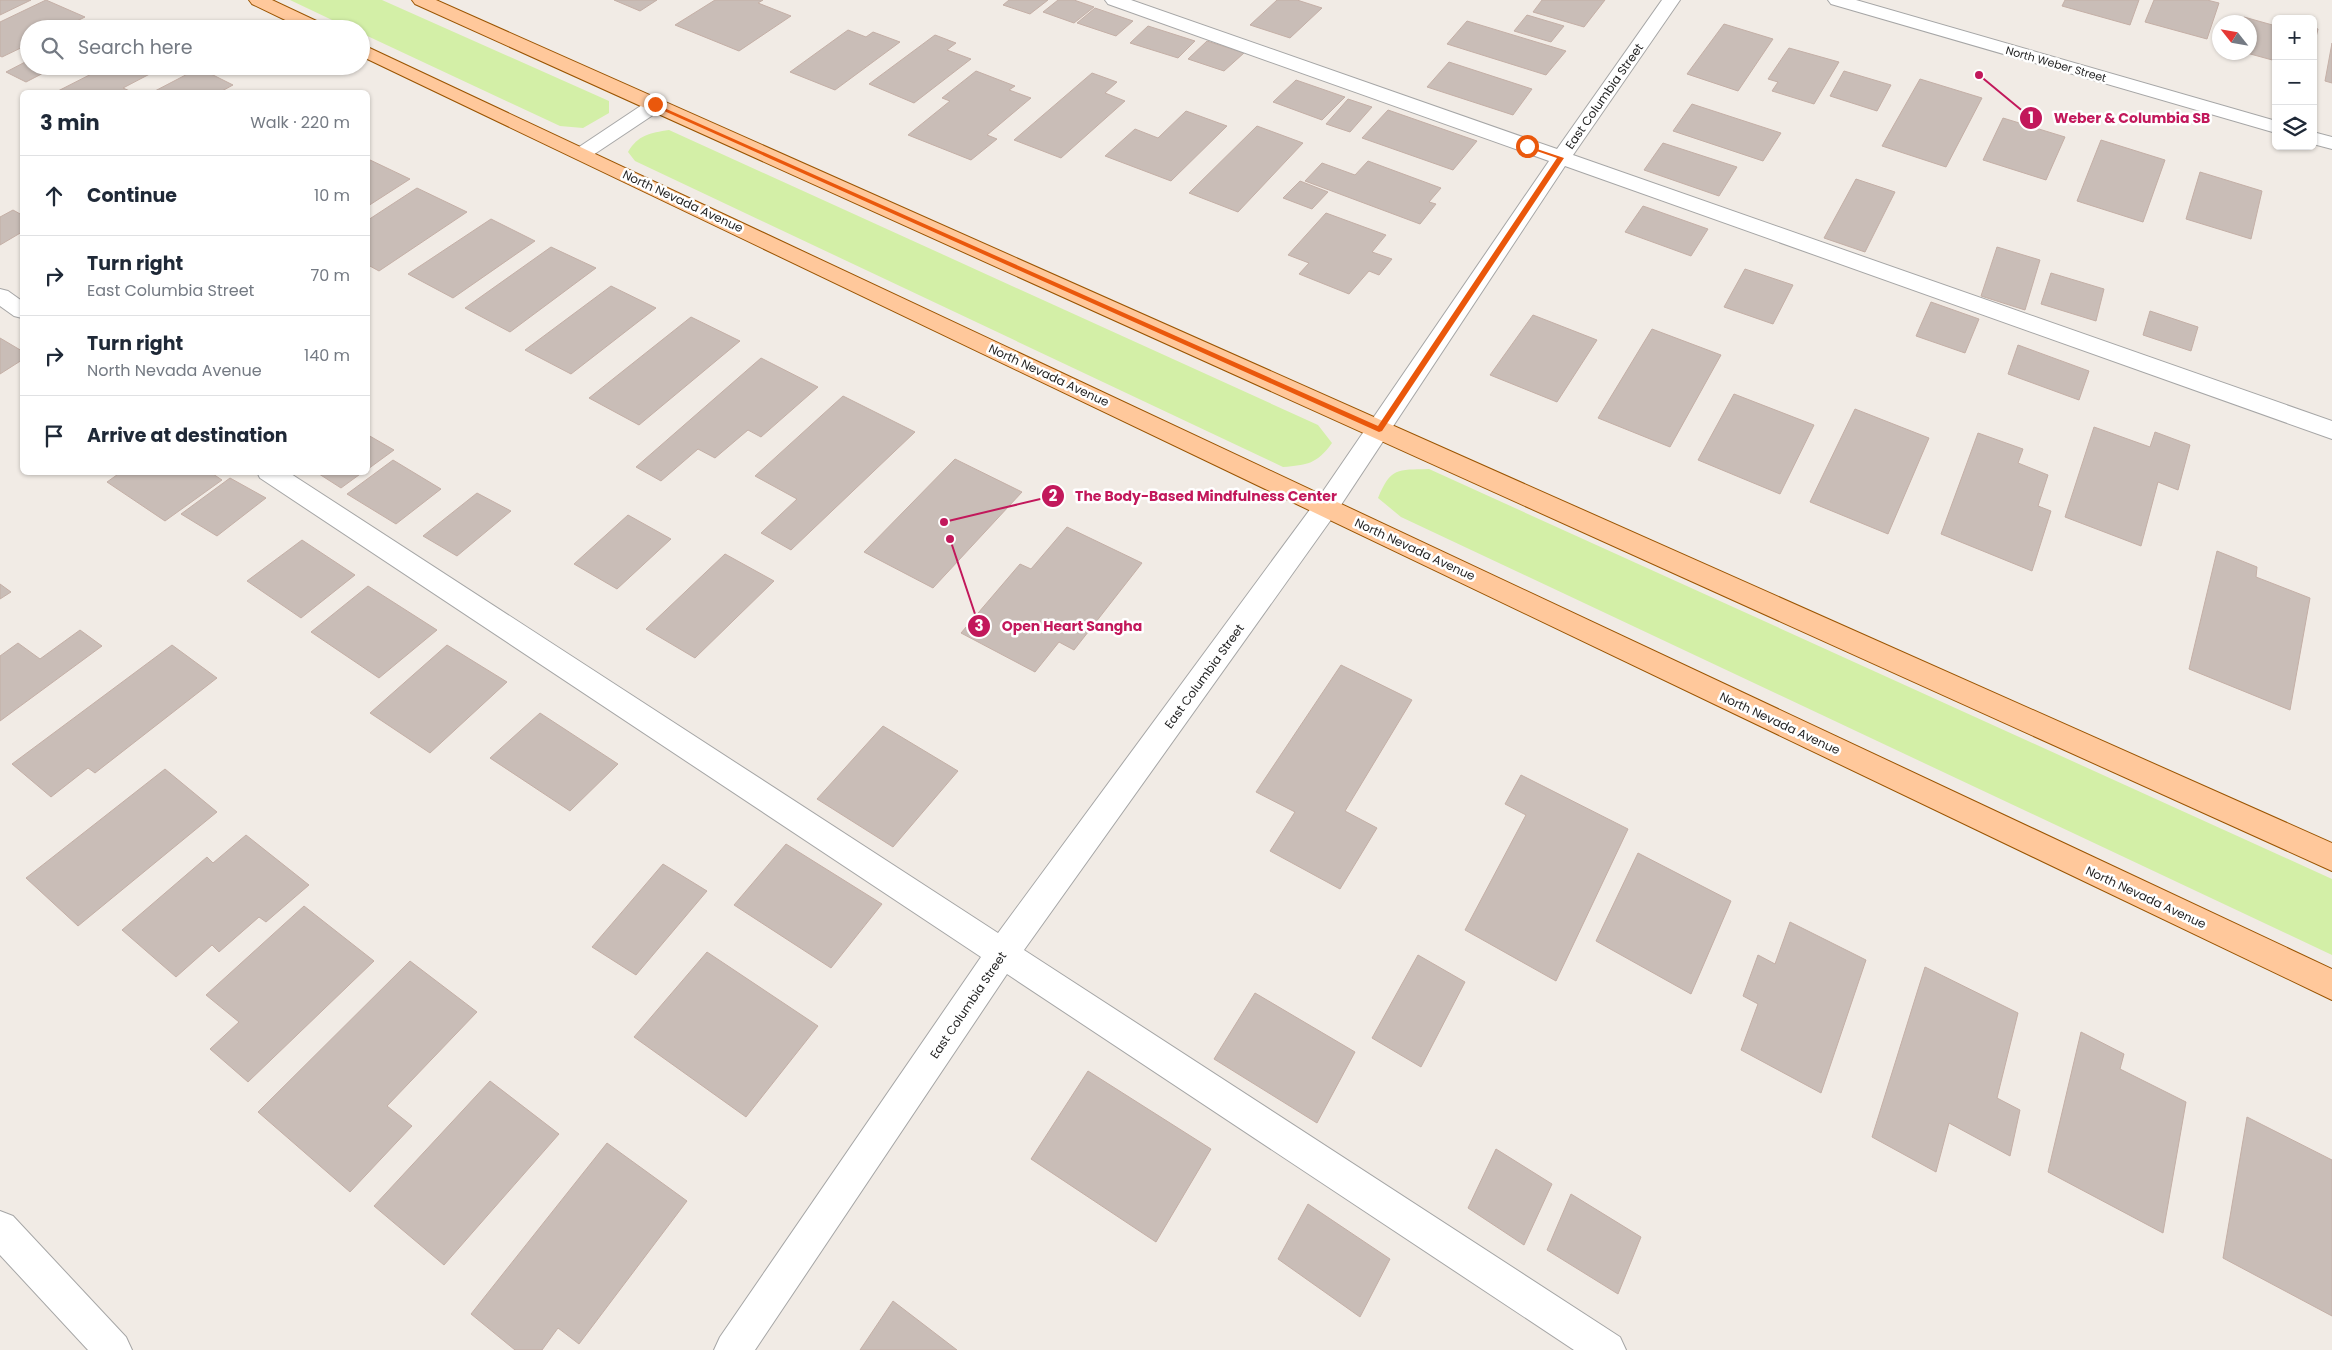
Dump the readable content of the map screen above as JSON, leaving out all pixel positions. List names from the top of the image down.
{
  "streets": {
    "main road": ["North Nevada Avenue"],
    "street": ["North Weber Street", "East Columbia Street"]
  },
  "crossings": [
    ["East Columbia Street", "North Nevada Avenue"]
  ],
  "places": ["Weber & Columbia SB", "The Body-Based Mindfulness Center", "Open Heart Sangha"],
  "north": "top left",
  "page": {
    "map_buttons": ["+", "−"],
    "search": "Search here",
    "heading": ["3 min", "Walk · 220 m"],
    "list": [
      ["Continue", "10 m"],
      ["Turn right", "East Columbia Street", "70 m"],
      ["Turn right", "North Nevada Avenue", "140 m"],
      "Arrive at destination"
    ]
  }
}
